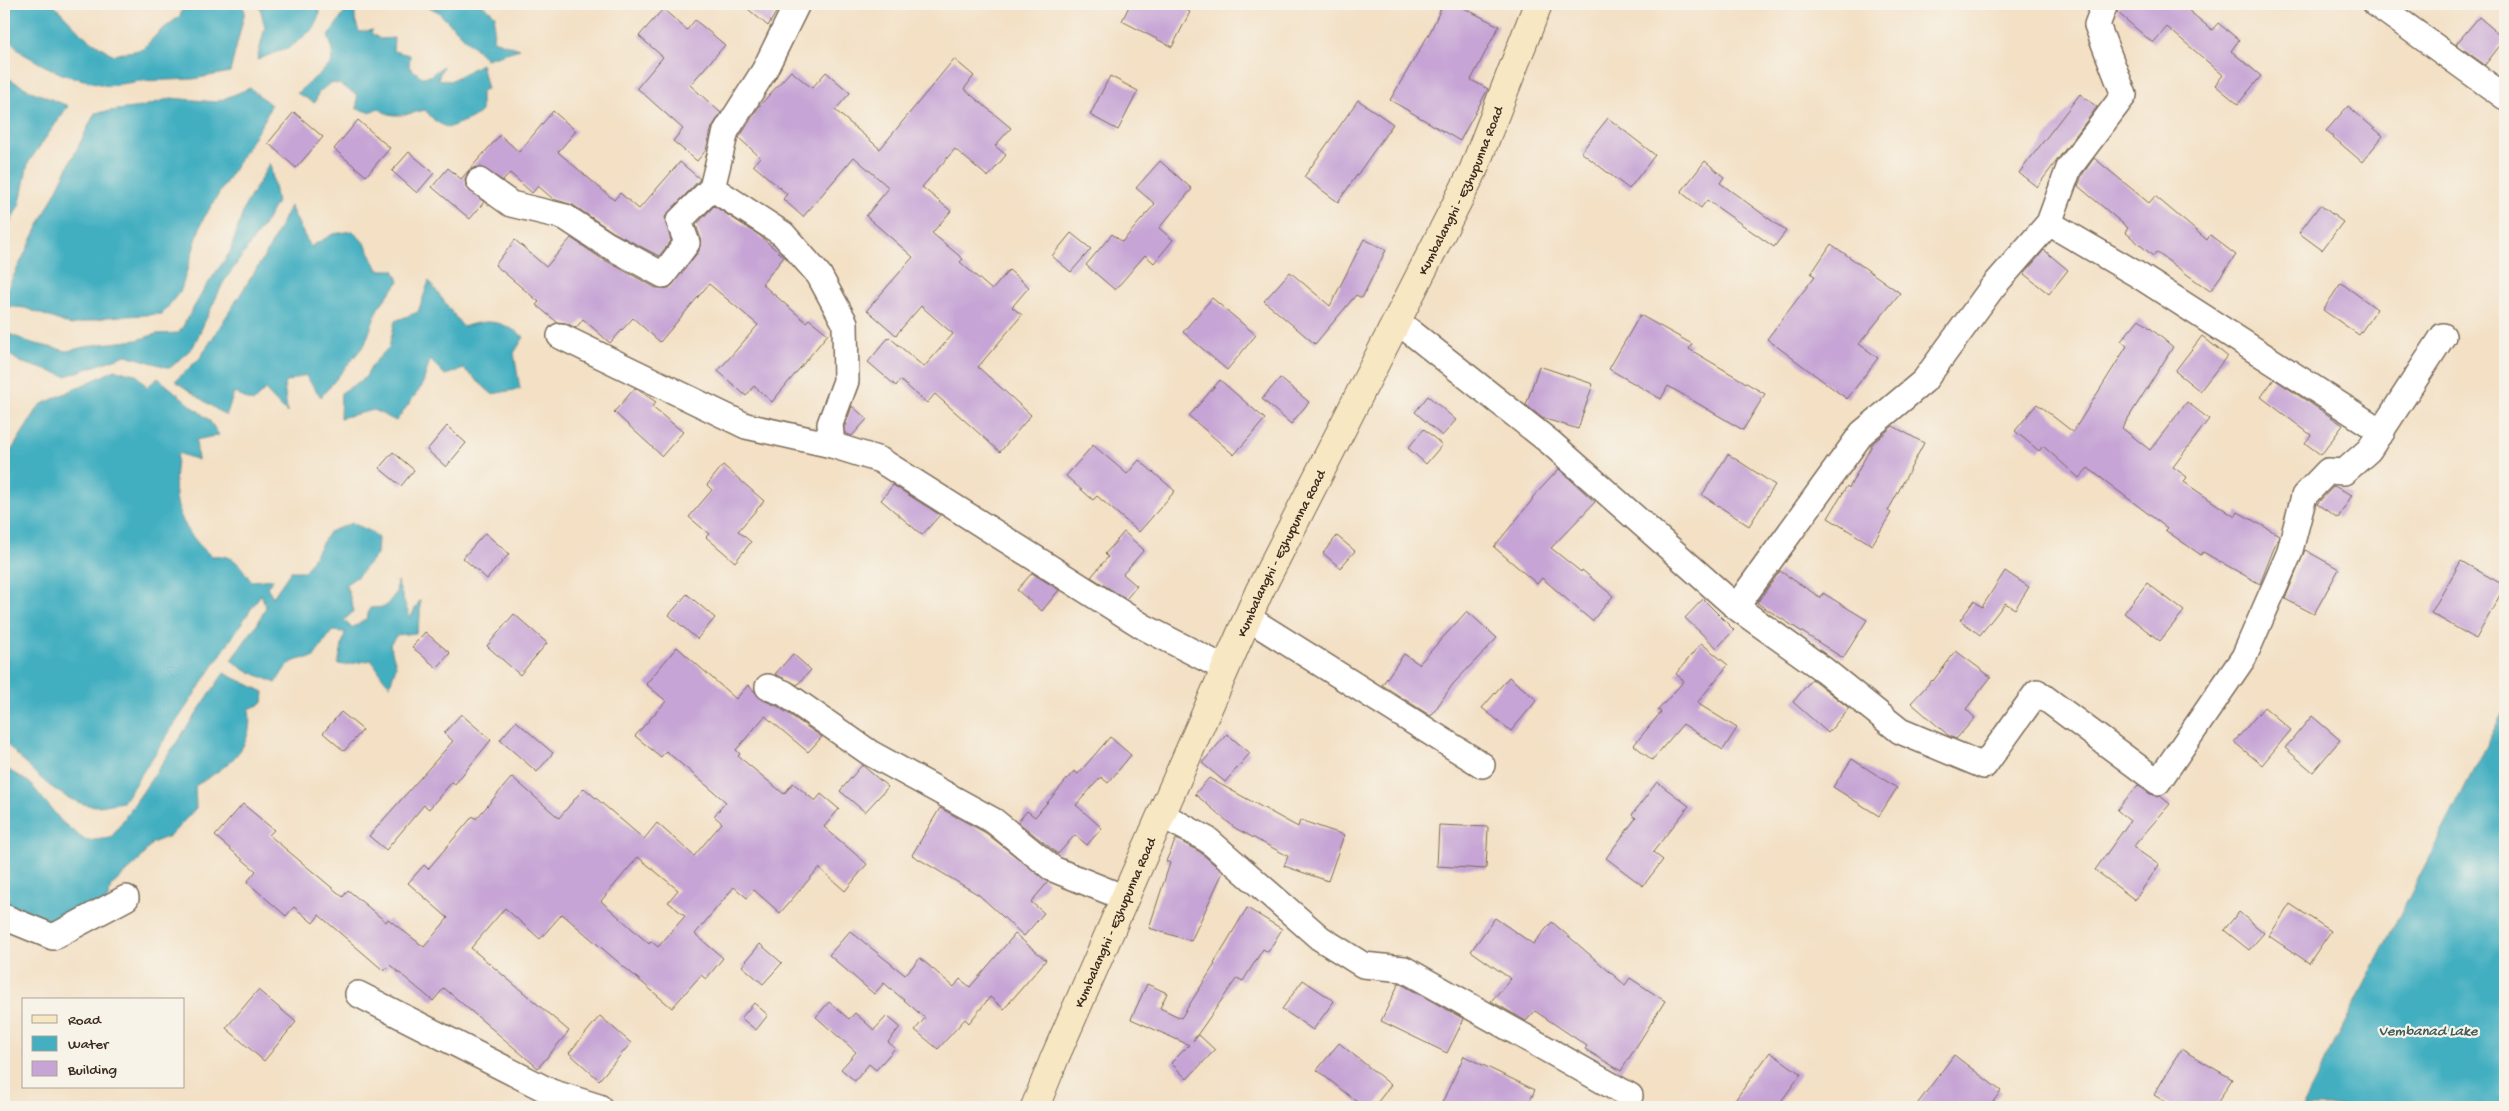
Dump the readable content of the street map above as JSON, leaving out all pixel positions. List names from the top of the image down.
{
  "streets": {
    "main road": ["Kumbalanghi - Ezhupunna Road"]
  },
  "water": ["Vembanad Lake"],
  "legend": ["Road", "Water", "Building"]
}
